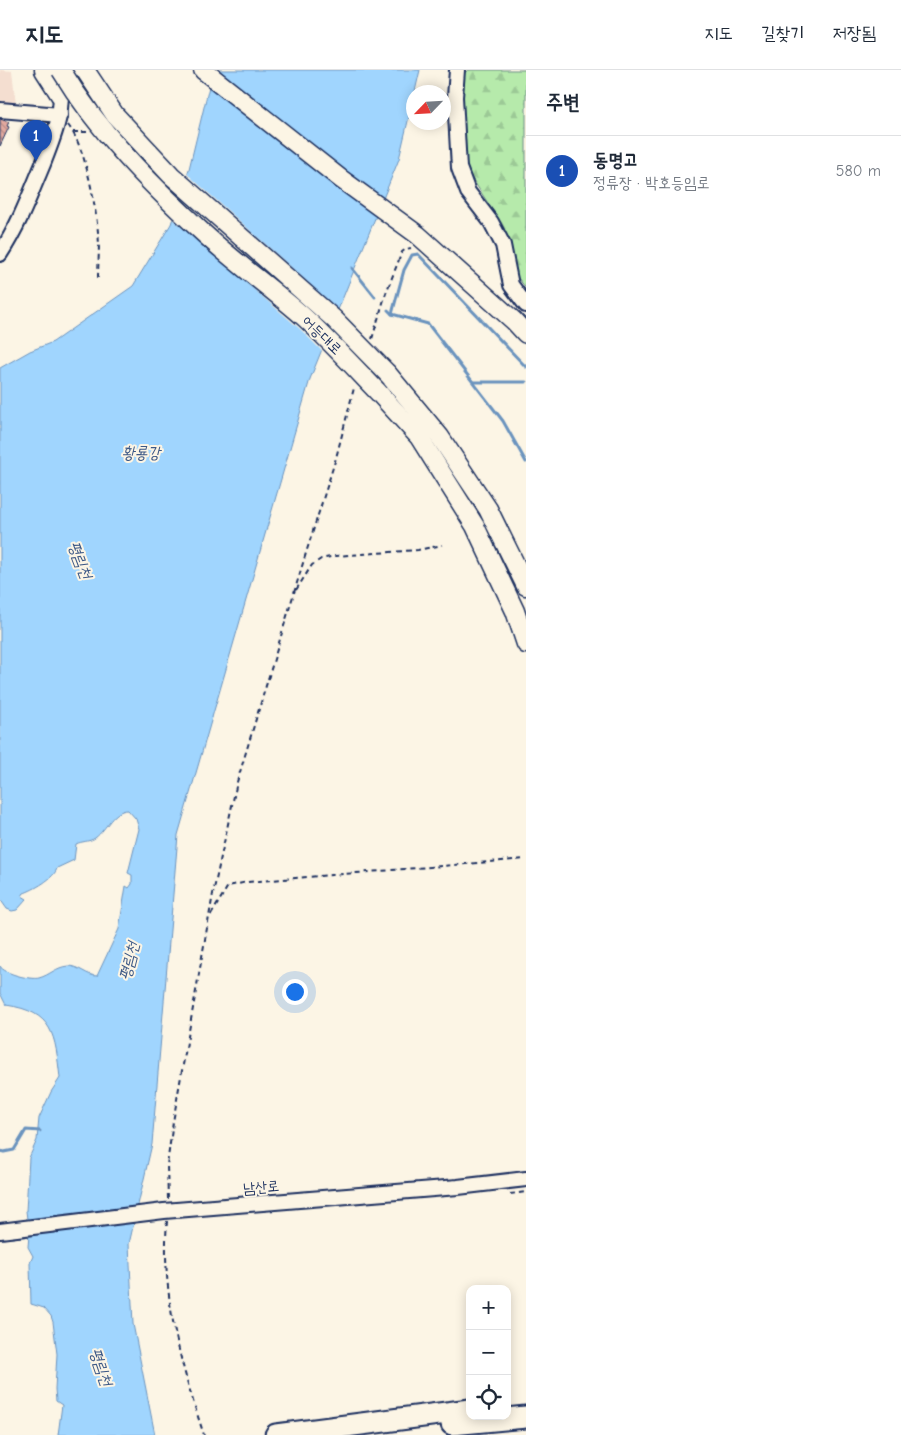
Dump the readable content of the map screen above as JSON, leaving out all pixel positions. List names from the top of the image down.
{
  "streets": {
    "main road": ["어등대로"],
    "street": ["남산로"]
  },
  "water": ["황룡강", "평림천"],
  "north": "bottom left",
  "page": {
    "header": "지도",
    "nav": ["지도", "길찾기", "저장됨"],
    "heading": "주변",
    "pins": "1",
    "list": [
      {
        "mark": "1",
        "name": "동명고",
        "note": "정류장 · 박호등임로",
        "value": "580 m"
      }
    ],
    "map_buttons": ["+", "−"]
  }
}
